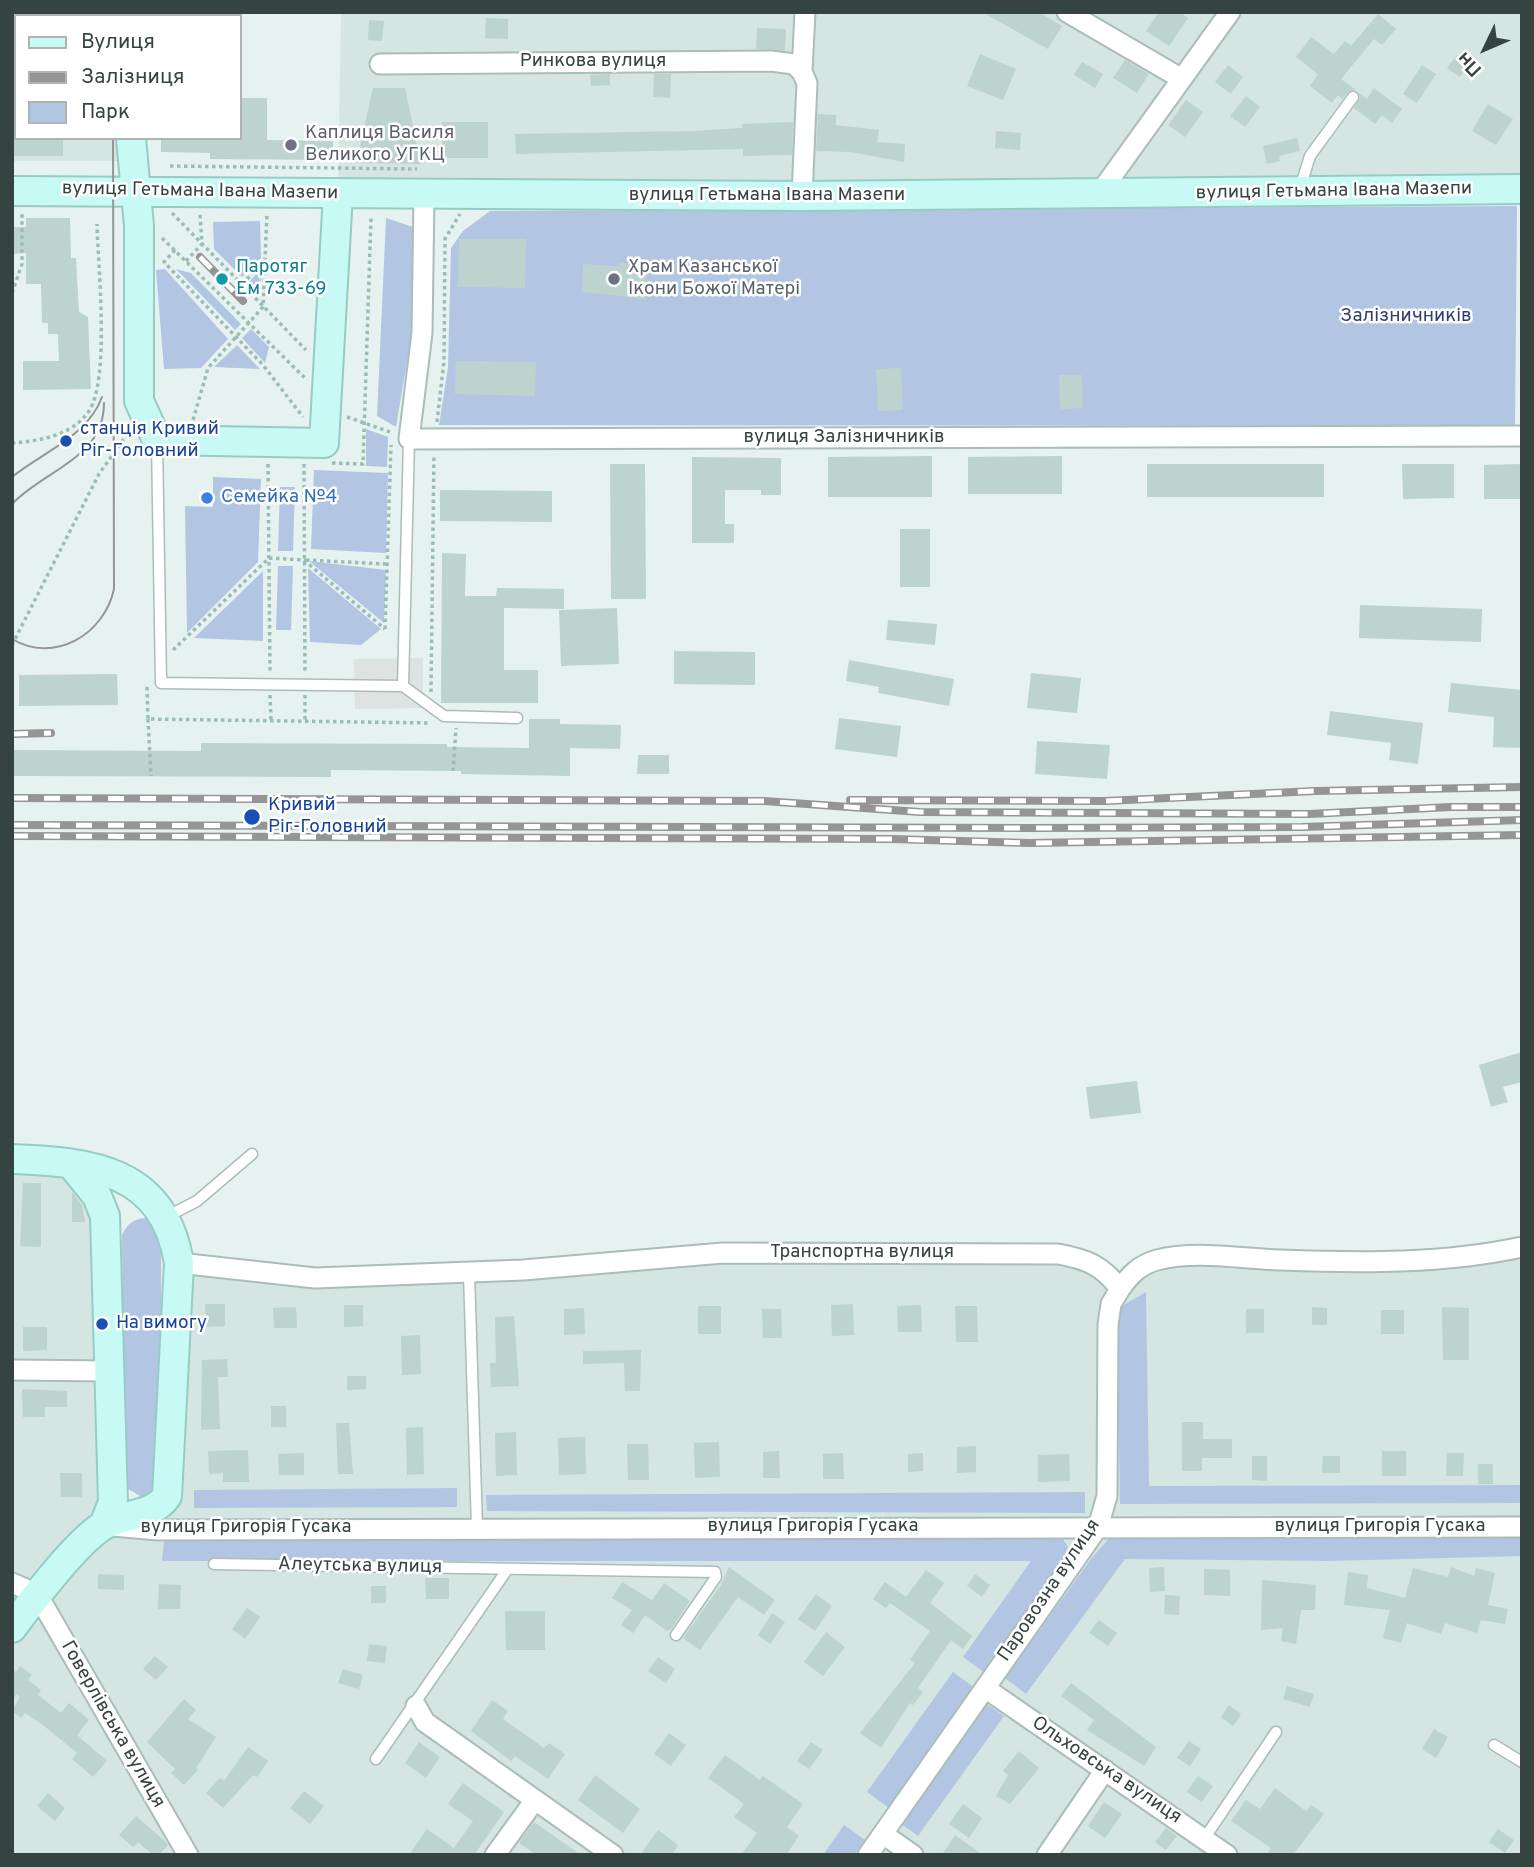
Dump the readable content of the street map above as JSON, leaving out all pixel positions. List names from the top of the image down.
{
  "streets": {
    "street": [
      "Ринкова вулиця",
      "вулиця Гетьмана Івана Мазепи",
      "вулиця Залізничників",
      "Транспортна вулиця",
      "вулиця Григорія Гусака",
      "Паровозна вулиця",
      "Говерлівська вулиця",
      "Ольховська вулиця"
    ],
    "lane": ["Алеутська вулиця"]
  },
  "crossings": [
    ["Транспортна вулиця", "Паровозна вулиця"],
    ["вулиця Григорія Гусака", "Паровозна вулиця"],
    ["Паровозна вулиця", "Ольховська вулиця"]
  ],
  "parks": ["Залізничників"],
  "places": [
    "Каплиця Василя Великого УГКЦ",
    "Паротяг Ем 733-69",
    "Храм Казанської Ікони Божої Матері",
    "станція Кривий Ріг-Головний",
    "Семейка №4",
    "Кривий Ріг-Головний",
    "На вимогу"
  ],
  "legend": ["Вулиця", "Залізниця", "Парк"],
  "north": "bottom left"
}
